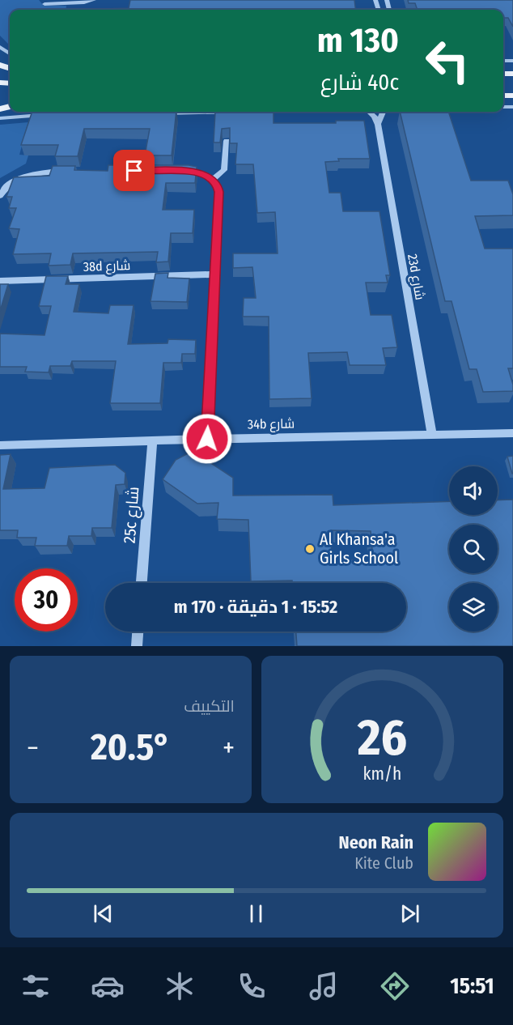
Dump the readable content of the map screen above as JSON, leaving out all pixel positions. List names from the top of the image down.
{
  "streets": {
    "street": [
      "38d شارع",
      "23d شارع",
      "34b شارع",
      "25c شارع"
    ]
  },
  "crossings": [
    ["23d شارع", "34b شارع"],
    ["34b شارع", "25c شارع"]
  ],
  "places": ["Al Khansa'a Girls School"],
  "page": {
    "turn": ["130 m", "40c شارع"],
    "limit": "30",
    "trip": "15:52 · 1 دقيقة · 170 m",
    "tile": "التكييف",
    "heat": ["−", "20.5°", "+"],
    "song": ["Neon Rain", "Kite Club"],
    "tabs": "15:51",
    "gauge": ["26", "km/h"]
  }
}
